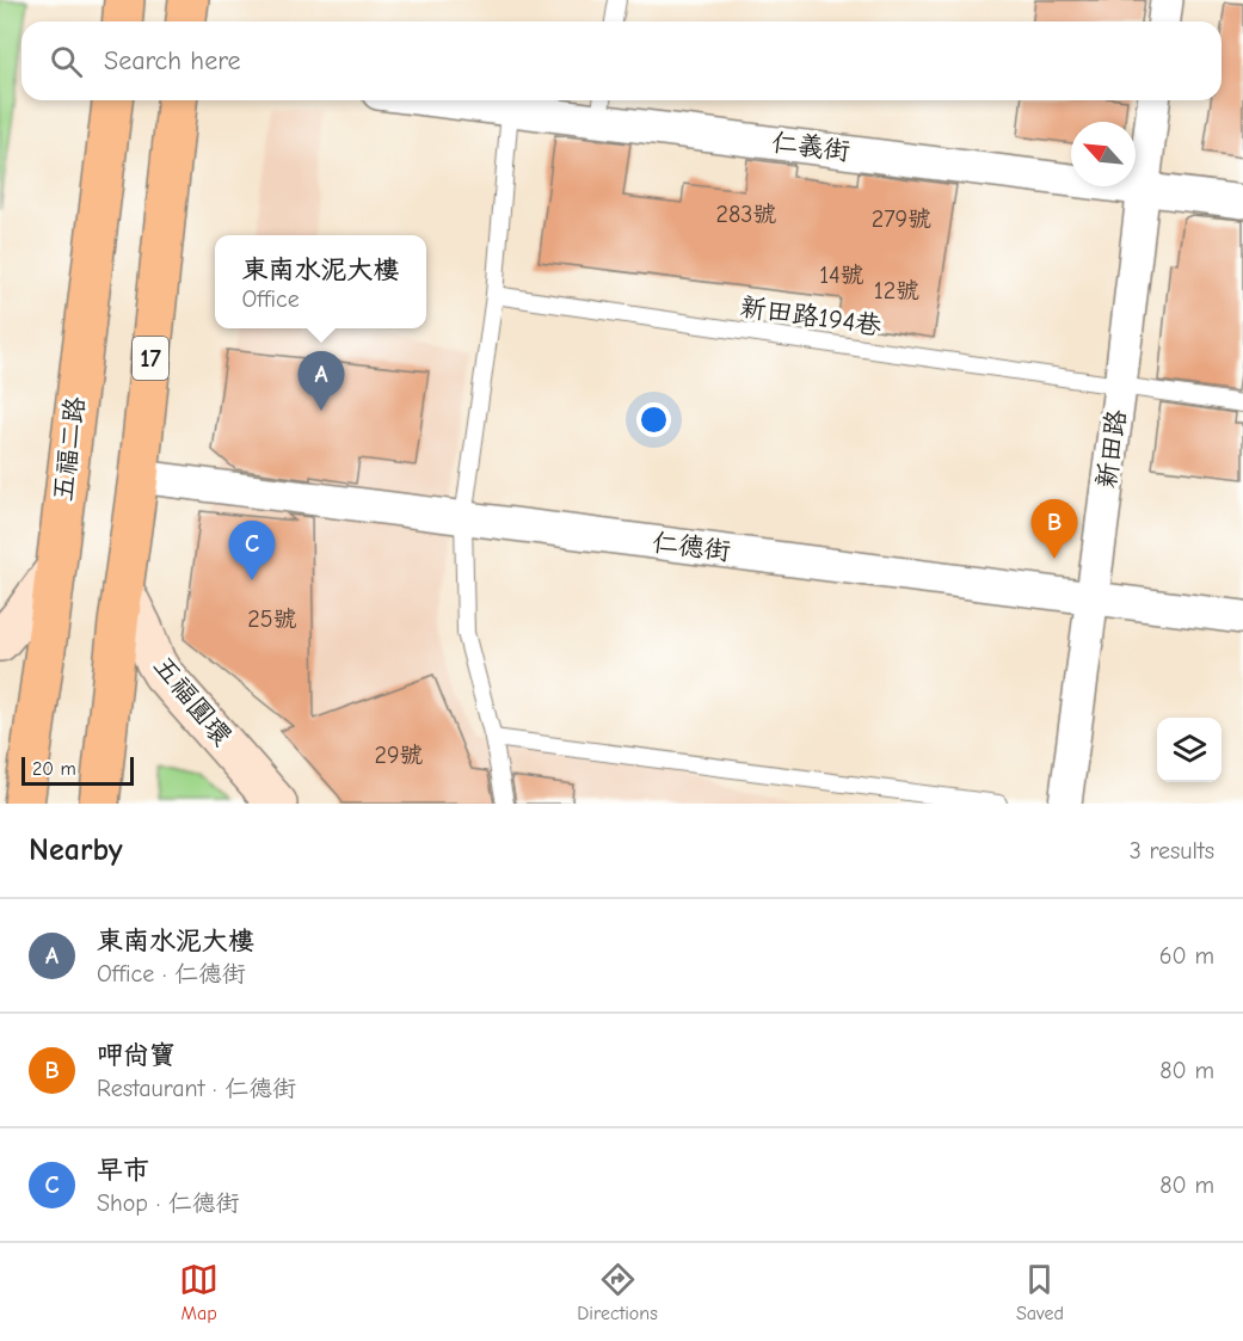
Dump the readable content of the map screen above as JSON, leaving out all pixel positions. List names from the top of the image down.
{
  "streets": {
    "main road": ["17", "五福二路"],
    "street": [
      "仁義街",
      "新田路",
      "仁德街",
      "五福圓環"
    ],
    "lane": ["新田路194巷"]
  },
  "crossings": [
    ["仁義街", "新田路"],
    ["新田路194巷", "新田路"],
    ["17", "仁德街"],
    ["17", "五福圓環"],
    ["新田路", "仁德街"]
  ],
  "house_numbers": [
    "283號",
    "279號",
    "14號",
    "12號",
    "25號",
    "29號"
  ],
  "scale_bar": "20 m",
  "north": "top left",
  "page": {
    "search": "Search here",
    "popup": ["東南水泥大樓", "Office"],
    "pins": ["A", "B", "C"],
    "scale": "20 m",
    "heading": ["Nearby", "3 results"],
    "list": [
      {
        "mark": "A",
        "name": "東南水泥大樓",
        "note": "Office · 仁德街",
        "value": "60 m"
      },
      {
        "mark": "B",
        "name": "呷尚寶",
        "note": "Restaurant · 仁德街",
        "value": "80 m"
      },
      {
        "mark": "C",
        "name": "早市",
        "note": "Shop · 仁德街",
        "value": "80 m"
      }
    ],
    "nav": ["Map", "Directions", "Saved"]
  }
}
